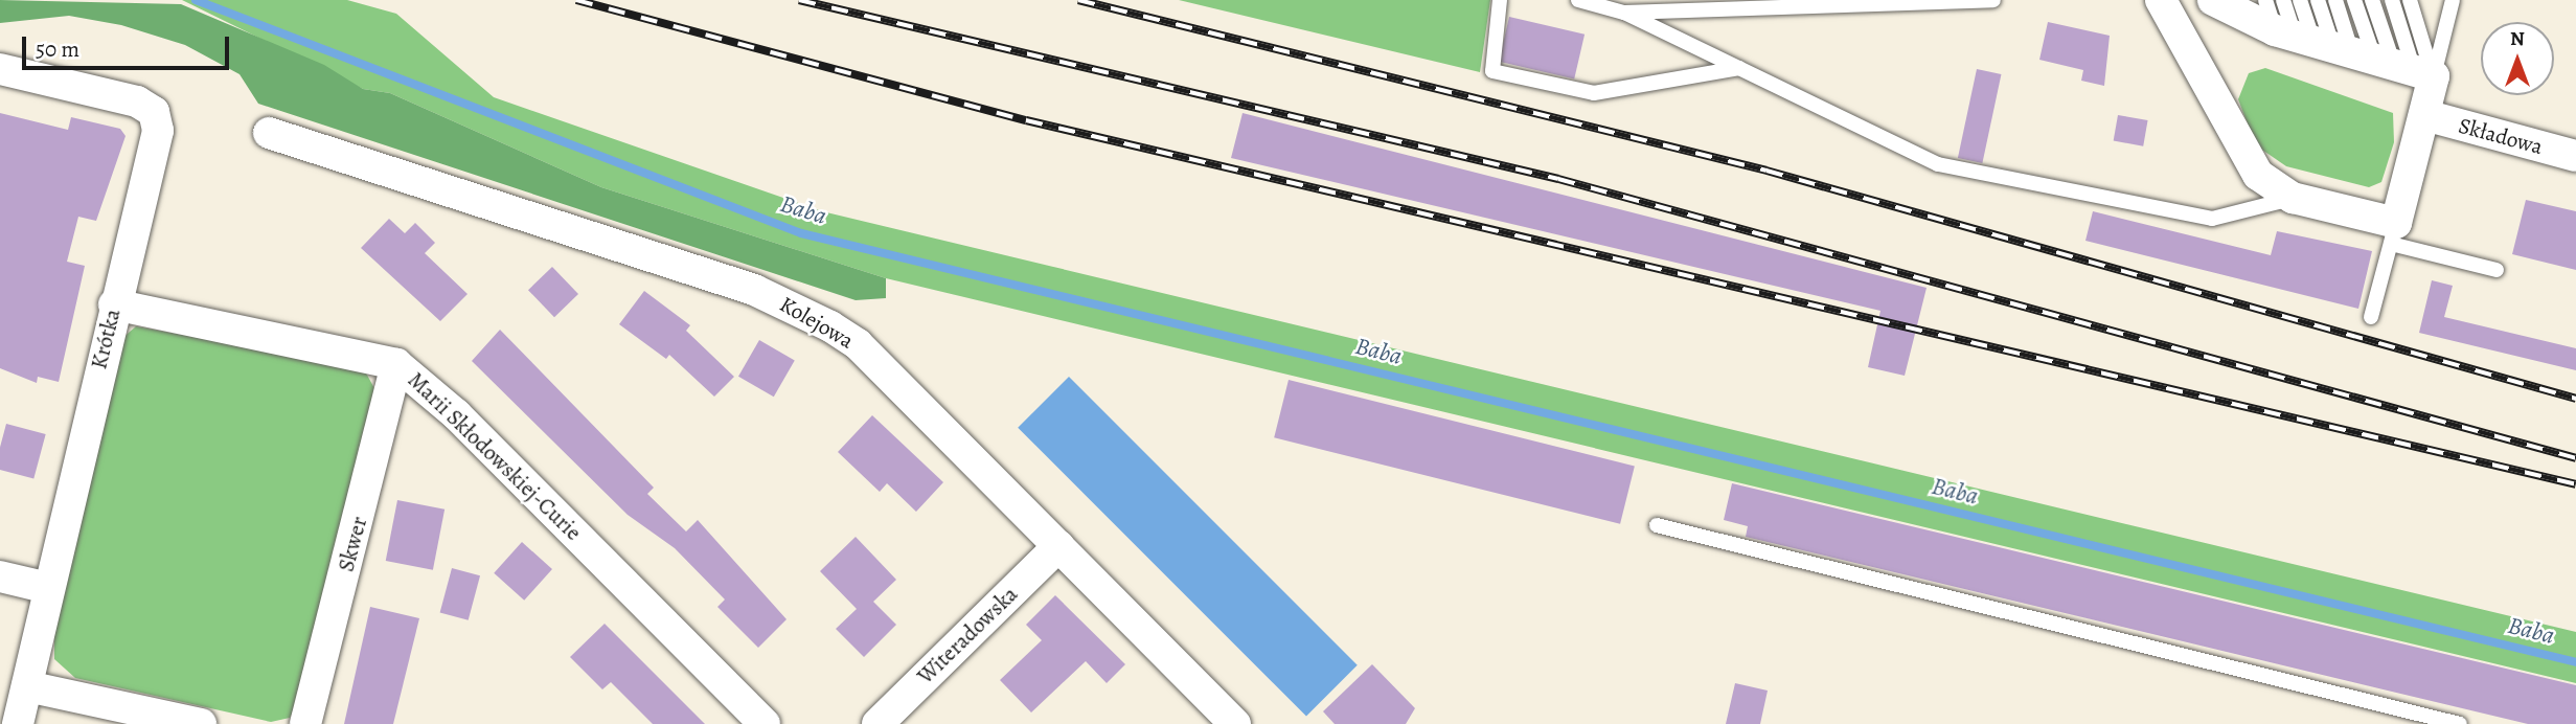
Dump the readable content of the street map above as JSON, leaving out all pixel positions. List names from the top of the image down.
{
  "streets": {
    "street": [
      "Składowa",
      "Kolejowa",
      "Krótka",
      "Marii Skłodowskiej-Curie",
      "Skwer",
      "Witeradowska"
    ]
  },
  "crossings": [
    ["Kolejowa", "Witeradowska"],
    ["Krótka", "Marii Skłodowskiej-Curie"],
    ["Marii Skłodowskiej-Curie", "Skwer"]
  ],
  "water": ["Baba"],
  "scale_bar": "50 m",
  "north": "top"
}
